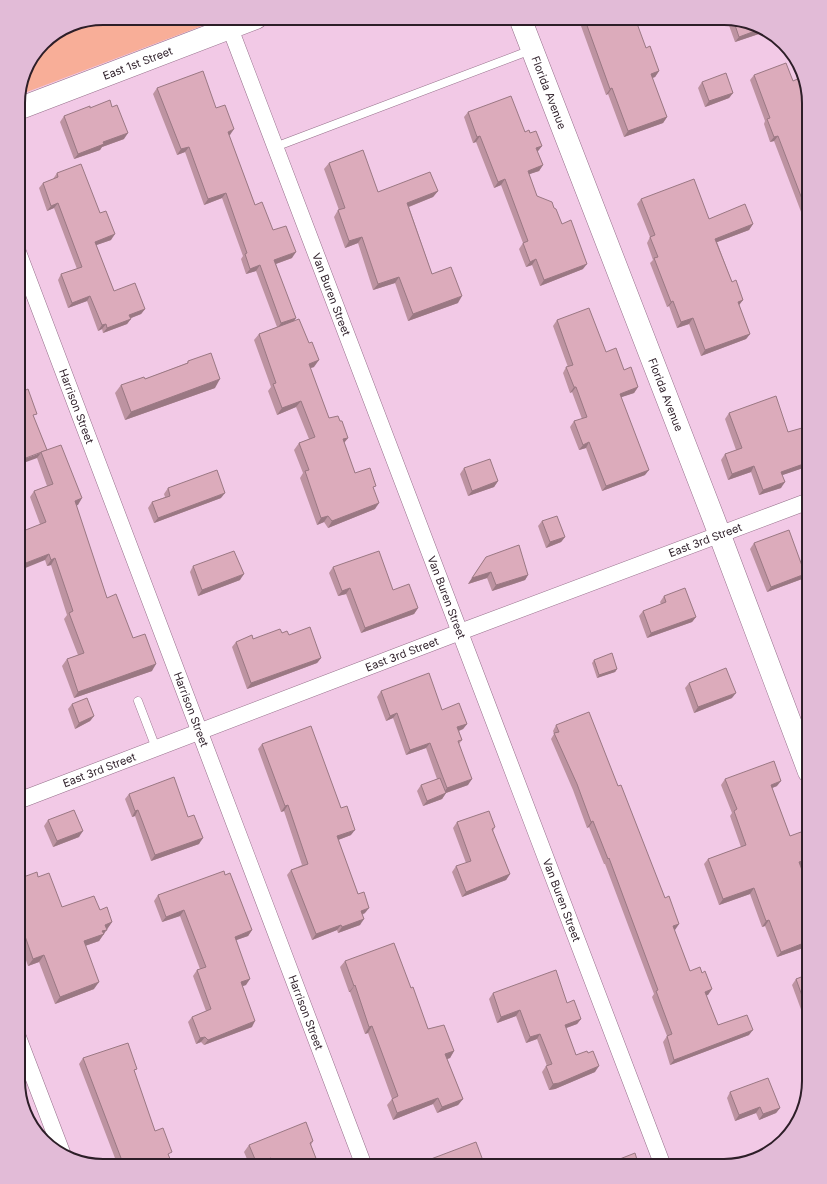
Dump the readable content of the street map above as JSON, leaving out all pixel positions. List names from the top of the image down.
{
  "streets": {
    "street": [
      "East 1st Street",
      "Florida Avenue",
      "Van Buren Street",
      "Harrison Street",
      "East 3rd Street"
    ]
  },
  "crossings": [
    ["East 1st Street", "Van Buren Street"],
    ["Florida Avenue", "East 3rd Street"],
    ["Van Buren Street", "East 3rd Street"],
    ["Harrison Street", "East 3rd Street"]
  ]
}
